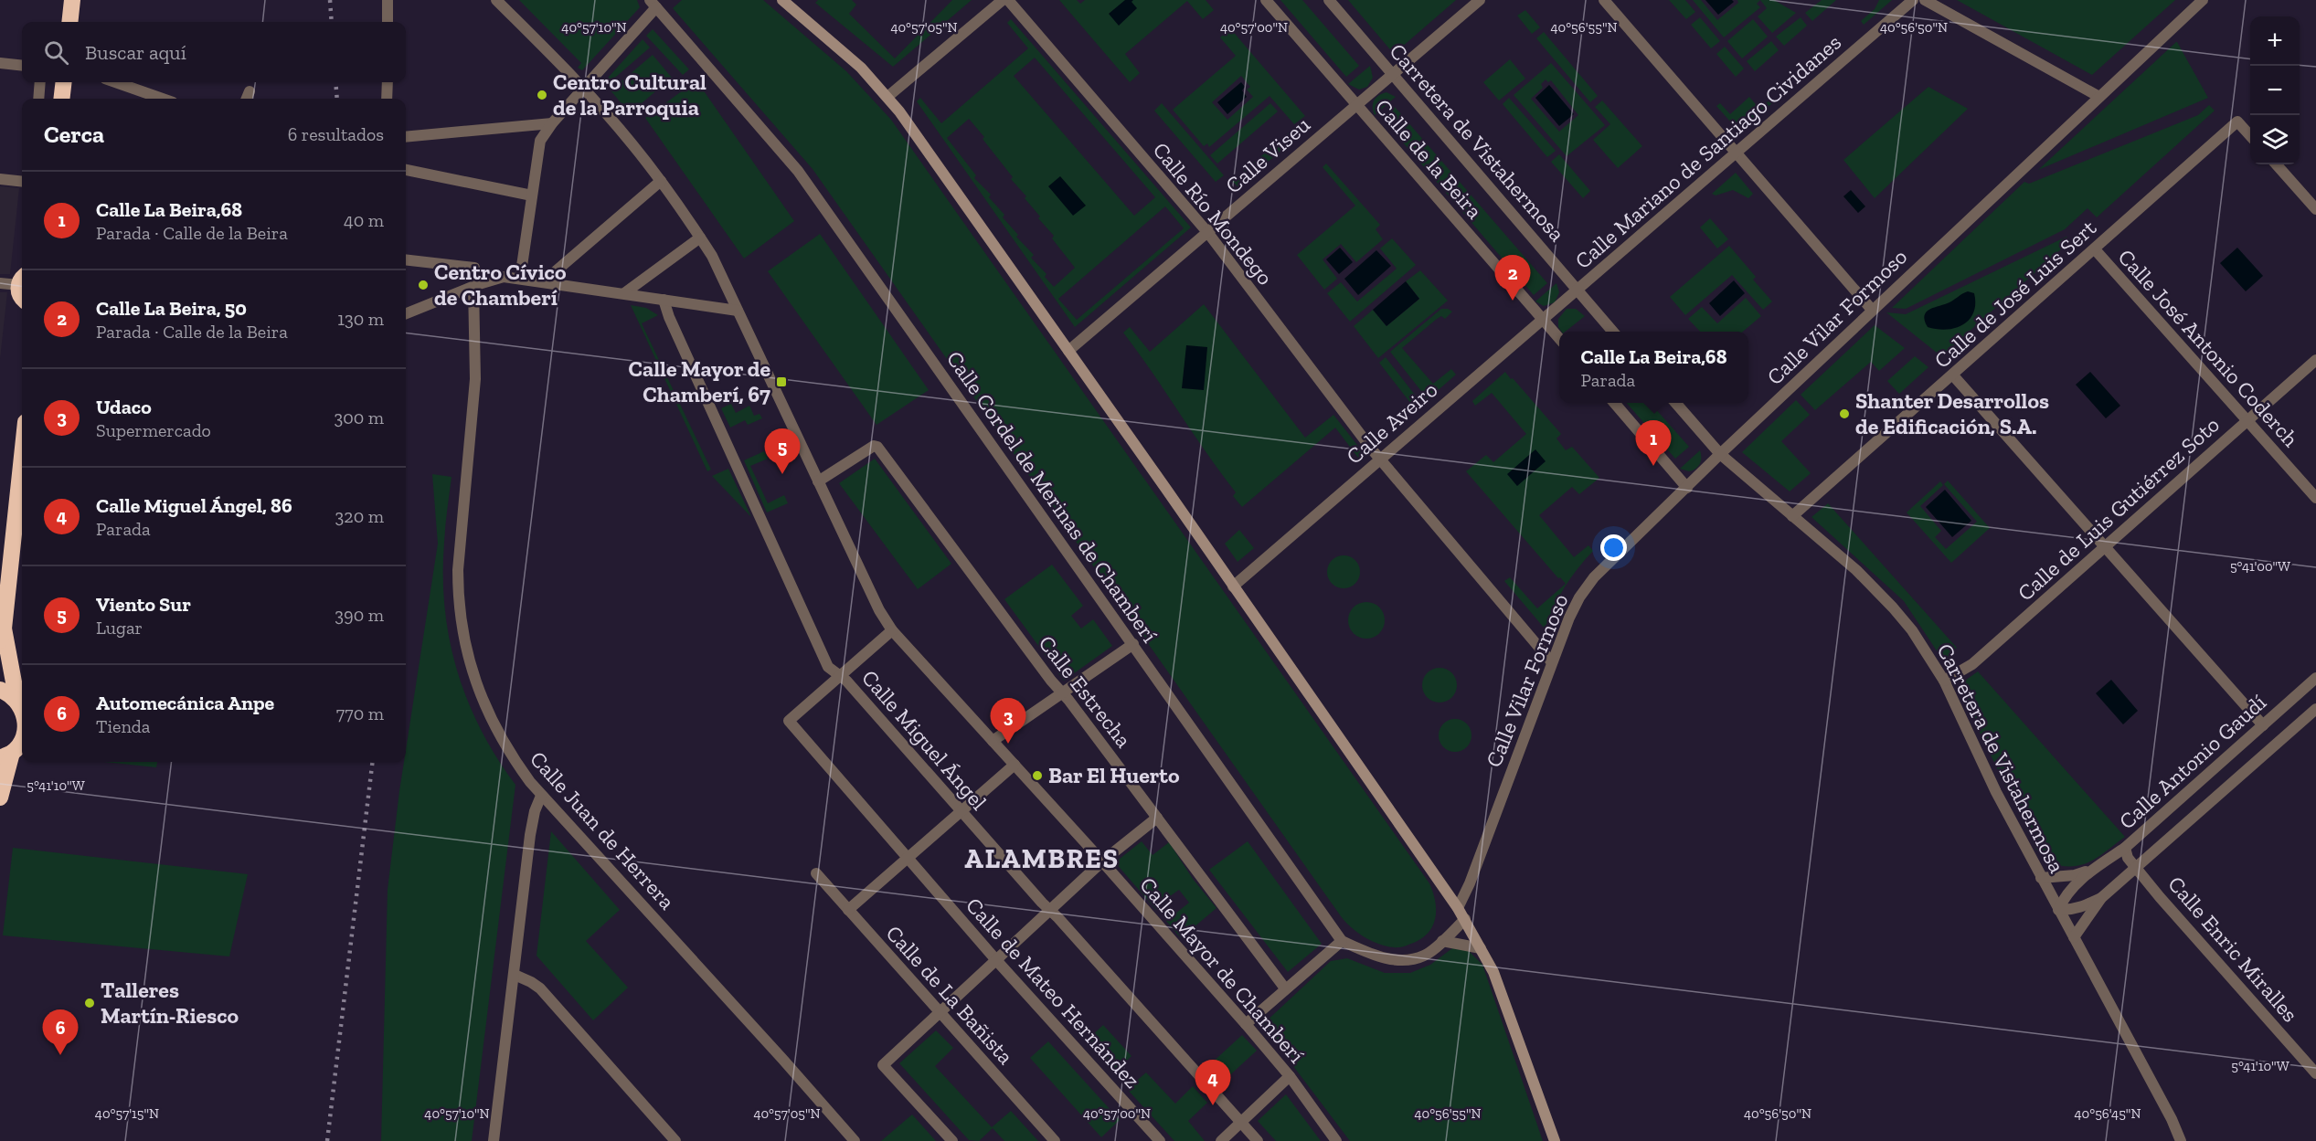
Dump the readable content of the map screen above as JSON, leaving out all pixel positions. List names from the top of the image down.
{
  "streets": {
    "street": [
      "Carretera de Vistahermosa",
      "Calle Mariano de Santiago Cividanes",
      "Calle Viseu",
      "Calle de la Beira",
      "Calle Río Mondego",
      "Calle de José Luis Sert",
      "Calle Vilar Formoso",
      "Calle José Antonio Coderch",
      "Calle Aveiro",
      "Calle Cordel de Merinas de Chamberí",
      "Calle de Luis Gutiérrez Soto",
      "Calle Estrecha",
      "Calle Miguel Ángel",
      "Calle Antonio Gaudí",
      "Calle Juan de Herrera",
      "Calle Enric Miralles",
      "Calle Mayor de Chamberí",
      "Calle de Mateo Hernández",
      "Calle de La Bañista"
    ]
  },
  "crossings": [
    ["Carretera de Vistahermosa", "Calle Mariano de Santiago Cividanes"],
    ["Carretera de Vistahermosa", "Calle Viseu"],
    ["Carretera de Vistahermosa", "Calle de José Luis Sert"],
    ["Carretera de Vistahermosa", "Calle Vilar Formoso"],
    ["Carretera de Vistahermosa", "Calle Aveiro"],
    ["Carretera de Vistahermosa", "Calle de Luis Gutiérrez Soto"],
    ["Carretera de Vistahermosa", "Calle Antonio Gaudí"],
    ["Calle Mariano de Santiago Cividanes", "Calle Aveiro"],
    ["Calle Viseu", "Calle de la Beira"],
    ["Calle Viseu", "Calle Río Mondego"],
    ["Calle de la Beira", "Calle Aveiro"],
    ["Calle Río Mondego", "Calle Vilar Formoso"],
    ["Calle Río Mondego", "Calle Aveiro"],
    ["Calle de José Luis Sert", "Calle José Antonio Coderch"],
    ["Calle José Antonio Coderch", "Calle de Luis Gutiérrez Soto"],
    ["Calle Estrecha", "Calle Mayor de Chamberí"],
    ["Calle Miguel Ángel", "Calle de Mateo Hernández"],
    ["Calle Antonio Gaudí", "Calle Enric Miralles"]
  ],
  "districts": ["ALAMBRES"],
  "places": {
    "other": [
      "Centro Cultural de la Parroquia",
      "Centro Cívico de Chamberí",
      "Shanter Desarrollos de Edificación, S.A.",
      "Bar El Huerto",
      "Talleres Martín-Riesco"
    ],
    "transit": ["Calle Mayor de Chamberí, 67"]
  },
  "page": {
    "map_buttons": ["+", "−"],
    "search": "Buscar aquí",
    "heading": ["Cerca", "6 resultados"],
    "list": [
      {
        "mark": "1",
        "name": "Calle La Beira,68",
        "note": "Parada · Calle de la Beira",
        "value": "40 m"
      },
      {
        "mark": "2",
        "name": "Calle La Beira, 50",
        "note": "Parada · Calle de la Beira",
        "value": "130 m"
      },
      {
        "mark": "3",
        "name": "Udaco",
        "note": "Supermercado",
        "value": "300 m"
      },
      {
        "mark": "4",
        "name": "Calle Miguel Ángel, 86",
        "note": "Parada",
        "value": "320 m"
      },
      {
        "mark": "5",
        "name": "Viento Sur",
        "note": "Lugar",
        "value": "390 m"
      },
      {
        "mark": "6",
        "name": "Automecánica Anpe",
        "note": "Tienda",
        "value": "770 m"
      }
    ],
    "pins": [
      "2",
      "1",
      "5",
      "3",
      "6",
      "4"
    ],
    "popup": ["Calle La Beira,68", "Parada"]
  },
  "coordinates": [
    "40°57'10\"N",
    "40°57'05\"N",
    "40°57'00\"N",
    "40°56'55\"N",
    "40°56'50\"N",
    "5°41'00\"W",
    "5°41'10\"W",
    "40°57'15\"N",
    "40°56'45\"N"
  ]
}
